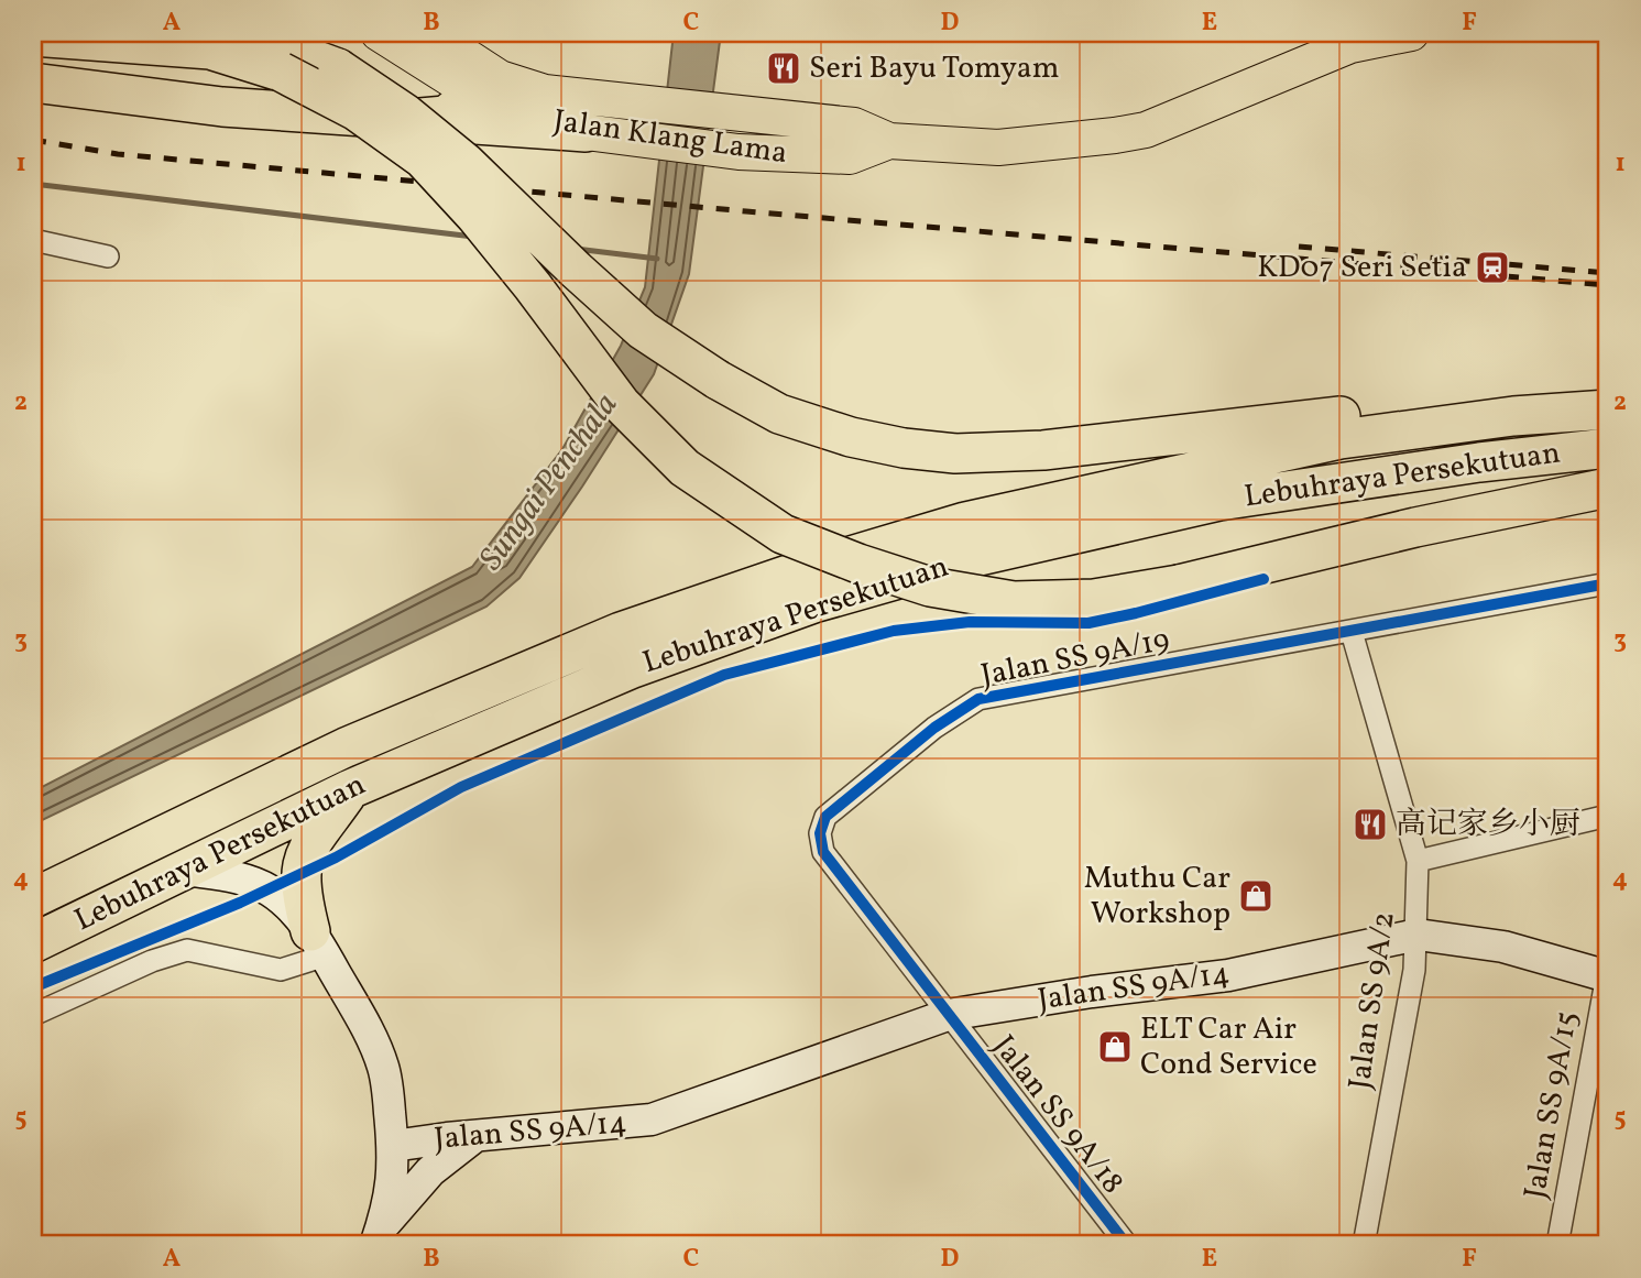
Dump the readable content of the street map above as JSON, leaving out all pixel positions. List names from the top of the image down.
{
  "streets": {
    "highway": ["Lebuhraya Persekutuan"],
    "main road": ["Jalan Klang Lama"],
    "street": [
      "Jalan SS 9A/19",
      "Jalan SS 9A/14",
      "Jalan SS 9A/2",
      "Jalan SS 9A/15",
      "Jalan SS 9A/18"
    ]
  },
  "crossings": [
    ["Jalan SS 9A/19", "Jalan SS 9A/14"],
    ["Jalan SS 9A/19", "Jalan SS 9A/2"],
    ["Jalan SS 9A/19", "Jalan SS 9A/18"],
    ["Jalan SS 9A/14", "Jalan SS 9A/2"],
    ["Jalan SS 9A/14", "Jalan SS 9A/15"],
    ["Jalan SS 9A/14", "Jalan SS 9A/18"]
  ],
  "water": ["Sungai Penchala"],
  "places": {
    "restaurant": ["Seri Bayu Tomyam", "高记家乡小厨"],
    "station": ["KD07 Seri Setia"],
    "shop": ["Muthu Car Workshop", "ELT Car Air Cond Service"]
  },
  "grid": {
    "columns": [
      "A",
      "B",
      "C",
      "D",
      "E",
      "F"
    ],
    "rows": [
      "1",
      "2",
      "3",
      "4",
      "5"
    ]
  }
}
